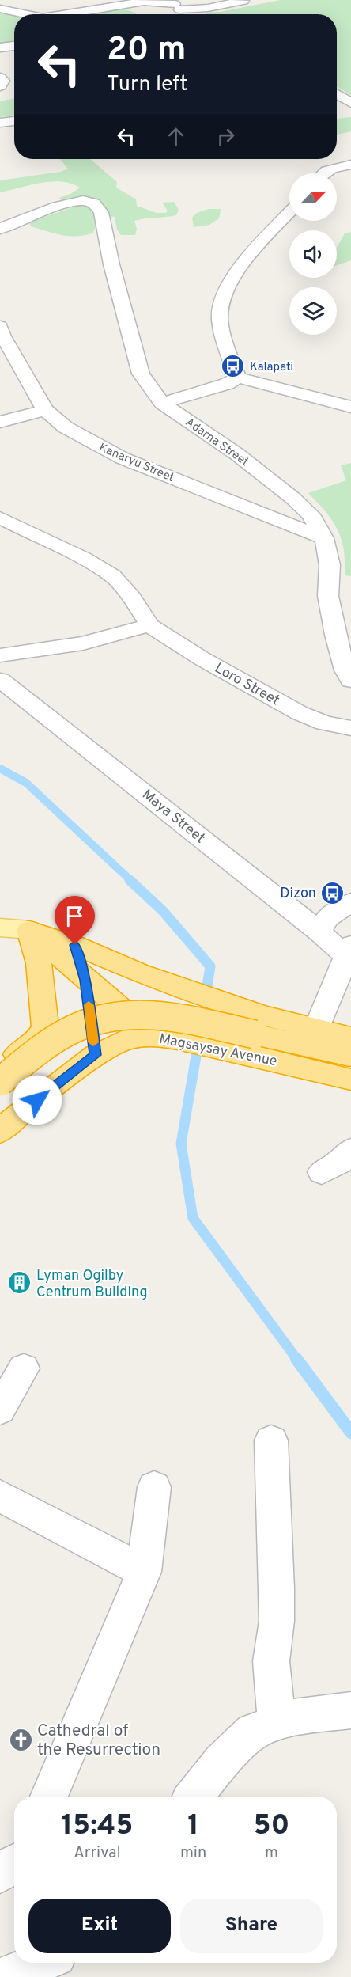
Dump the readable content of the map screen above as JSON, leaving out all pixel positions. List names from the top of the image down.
{
  "streets": {
    "highway": ["Magsaysay Avenue"],
    "street": [
      "Adarna Street",
      "Kanaryu Street",
      "Loro Street",
      "Maya Street"
    ]
  },
  "crossings": [
    ["Adarna Street", "Kanaryu Street"]
  ],
  "places": {
    "bus stop": ["Kalapati", "Dizon"],
    "building": ["Lyman Ogilby Centrum Building"],
    "church": ["Cathedral of the Resurrection"]
  },
  "north": "top right",
  "page": {
    "turn": ["20 m", "Turn left"],
    "eta": [
      "15:45",
      "Arrival",
      "1",
      "min",
      "50",
      "m"
    ],
    "buttons": ["Exit", "Share"]
  }
}
